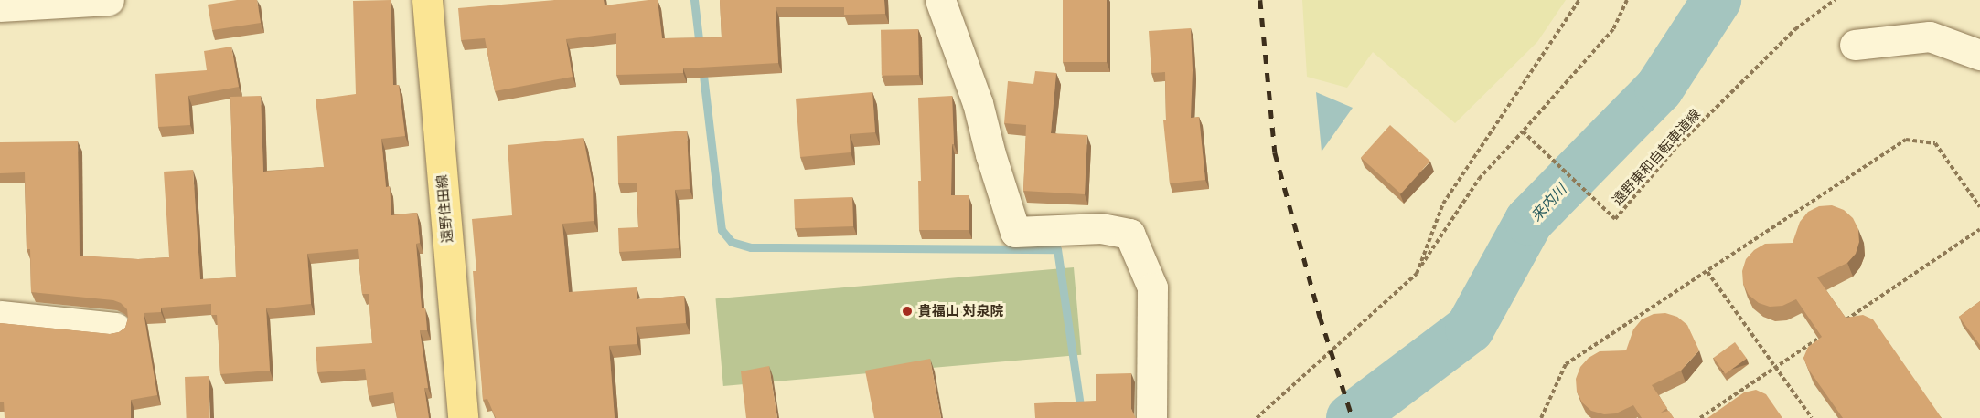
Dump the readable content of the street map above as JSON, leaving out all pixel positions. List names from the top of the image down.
{
  "streets": {
    "main road": ["遠野住田線"],
    "path": ["遠野東和自転車道線"]
  },
  "water": ["来内川"],
  "places": ["貴福山 対泉院"]
}
